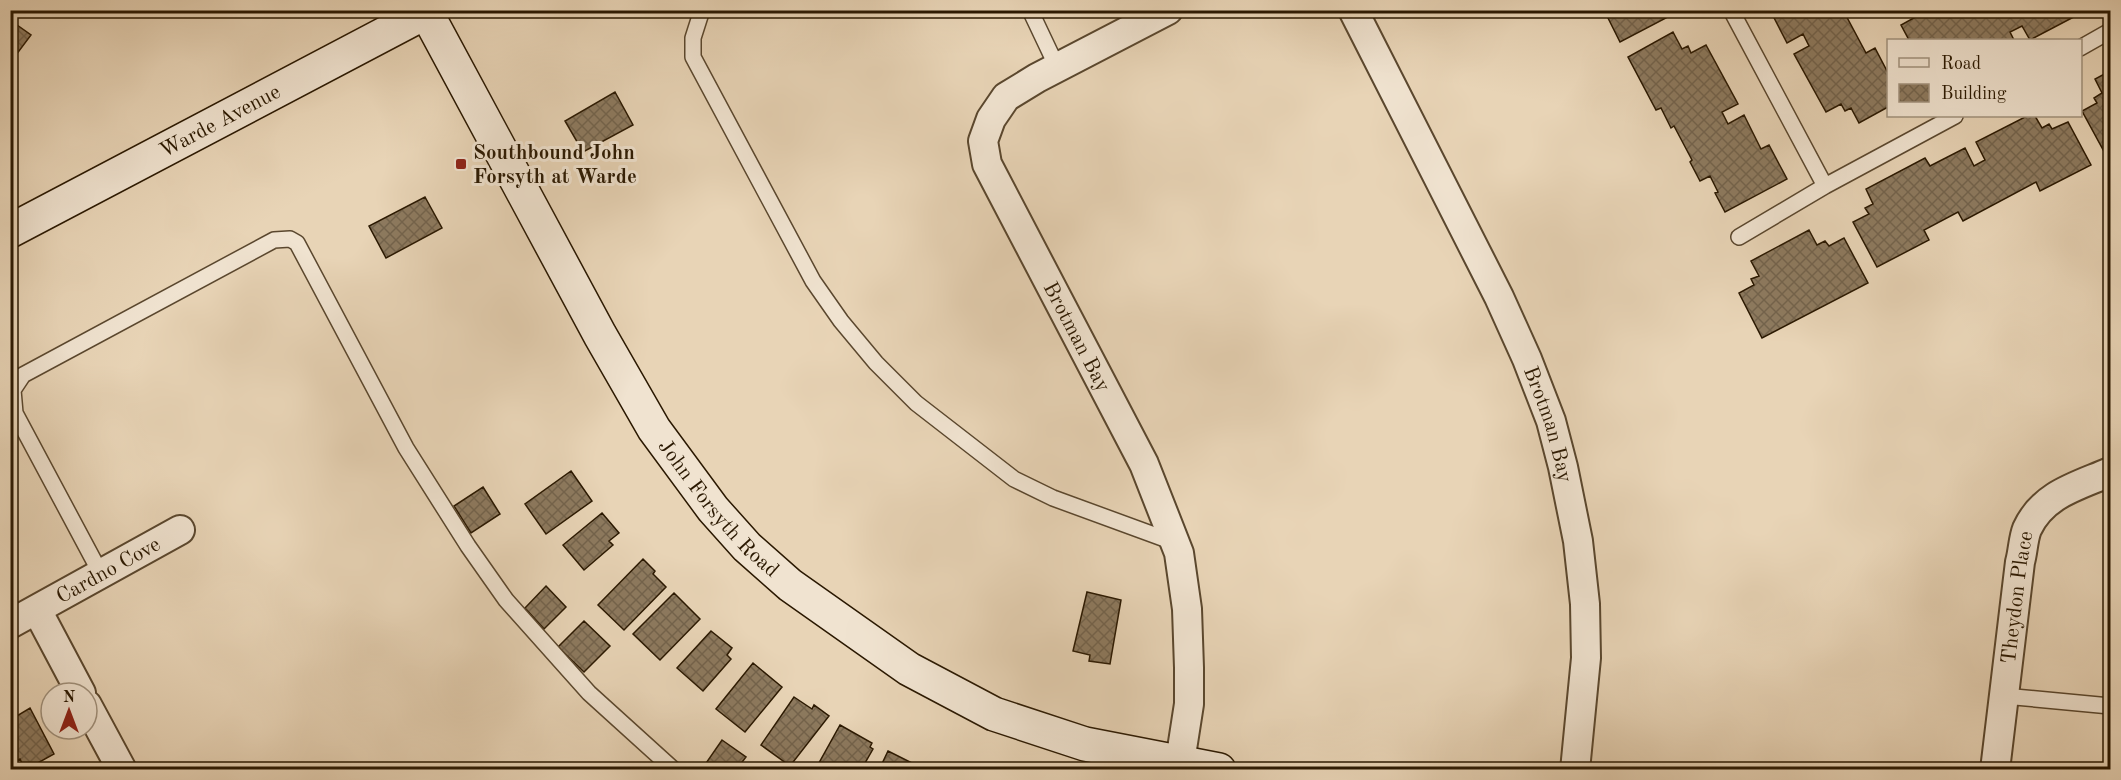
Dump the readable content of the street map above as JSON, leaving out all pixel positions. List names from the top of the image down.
{
  "streets": {
    "street": [
      "Warde Avenue",
      "Brotman Bay",
      "John Forsyth Road",
      "Cardno Cove",
      "Theydon Place"
    ]
  },
  "crossings": [
    ["Warde Avenue", "John Forsyth Road"],
    ["Brotman Bay", "John Forsyth Road"]
  ],
  "places": {
    "transit": ["Southbound John Forsyth at Warde"]
  },
  "legend": ["Road", "Building"],
  "north": "top"
}
